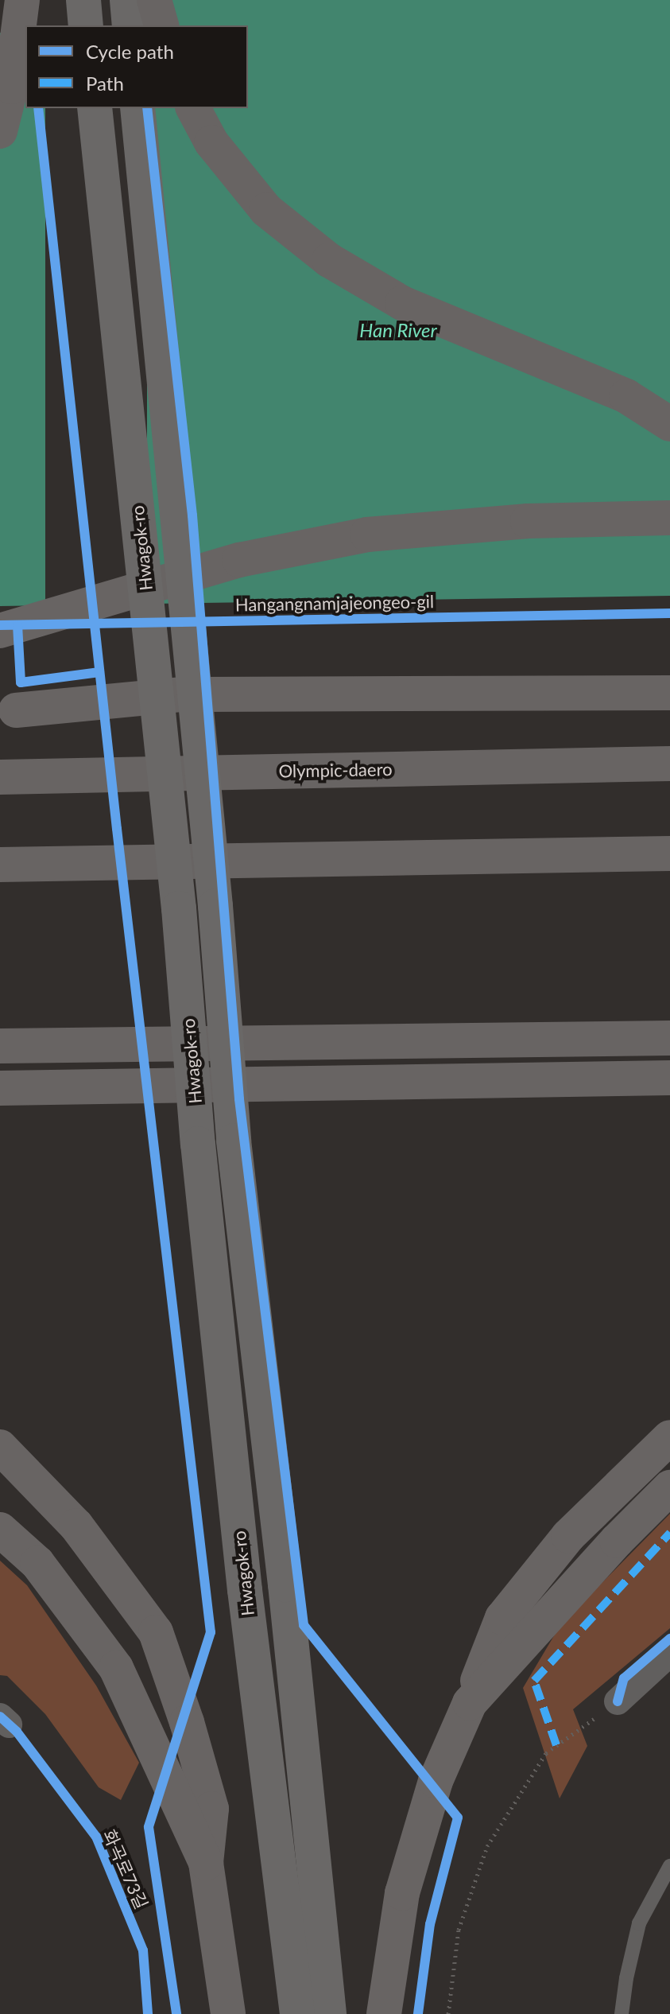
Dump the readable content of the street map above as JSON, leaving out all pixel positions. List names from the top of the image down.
{
  "streets": {
    "highway": ["Olympic-daero"],
    "main road": ["Hwagok-ro"],
    "cycle path": ["Hangangnamjajeongeo-gil", "화곡로73길"]
  },
  "water": ["Han River"],
  "legend": ["Cycle path", "Path"]
}
